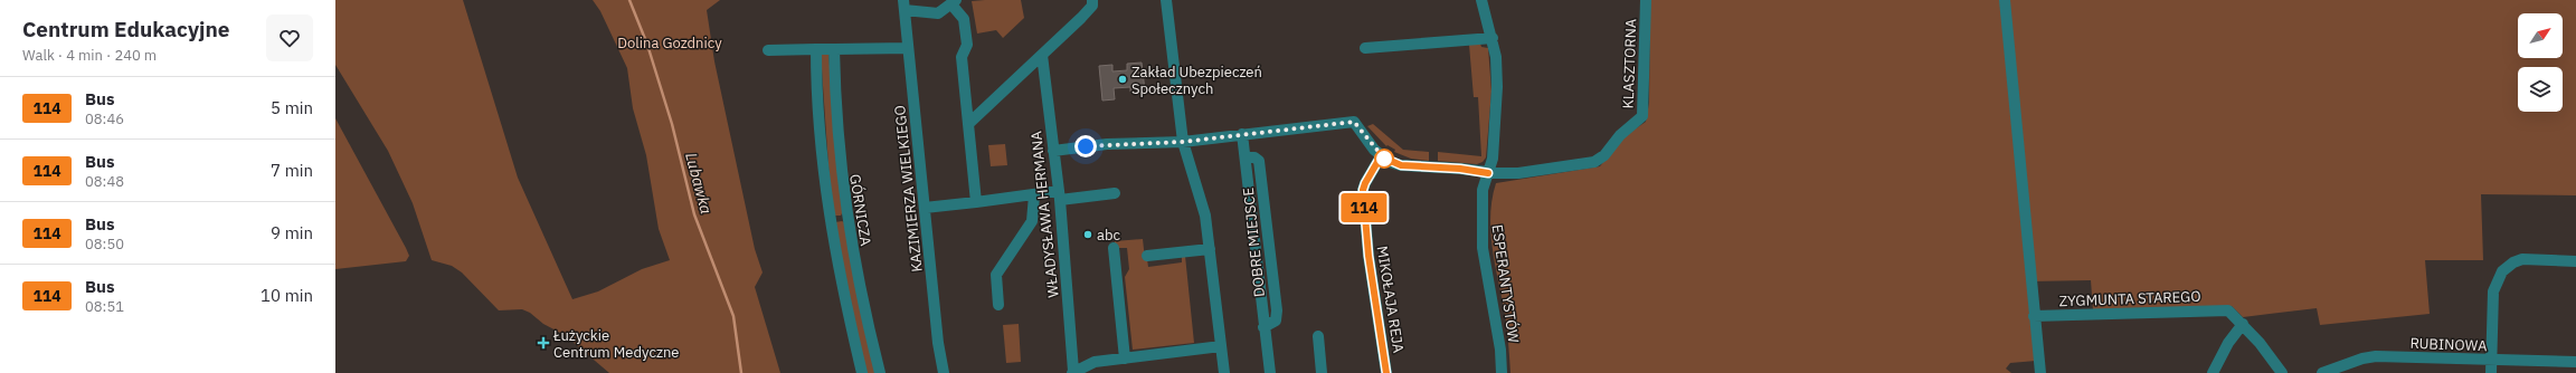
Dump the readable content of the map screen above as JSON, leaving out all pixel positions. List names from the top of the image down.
{
  "streets": {
    "street": [
      "KLASZTORNA",
      "KAZIMIERZA WIELKIEGO",
      "GÓRNICZA",
      "WŁADYSŁAWA HERMANA",
      "DOBRE MIEJSCE",
      "ESPERANTYSTÓW",
      "ZYGMUNTA STAREGO",
      "MIKOŁAJA REJA",
      "RUBINOWA"
    ]
  },
  "crossings": [
    ["KLASZTORNA", "ESPERANTYSTÓW"]
  ],
  "water": ["Lubawka"],
  "parks": ["Dolina Gozdnicy"],
  "places": {
    "other": ["Zakład Ubezpieczeń Społecznych", "abc"],
    "health": ["Łużyckie Centrum Medyczne"]
  },
  "lines": ["bus line 114"],
  "north": "top right",
  "page": {
    "heading": ["Centrum Edukacyjne", "Walk · 4 min · 240 m"],
    "on_map": "114",
    "list": [
      {
        "mark": "114",
        "name": "Bus",
        "note": "08:46",
        "value": "5 min"
      },
      {
        "mark": "114",
        "name": "Bus",
        "note": "08:48",
        "value": "7 min"
      },
      {
        "mark": "114",
        "name": "Bus",
        "note": "08:50",
        "value": "9 min"
      },
      {
        "mark": "114",
        "name": "Bus",
        "note": "08:51",
        "value": "10 min"
      }
    ]
  }
}
